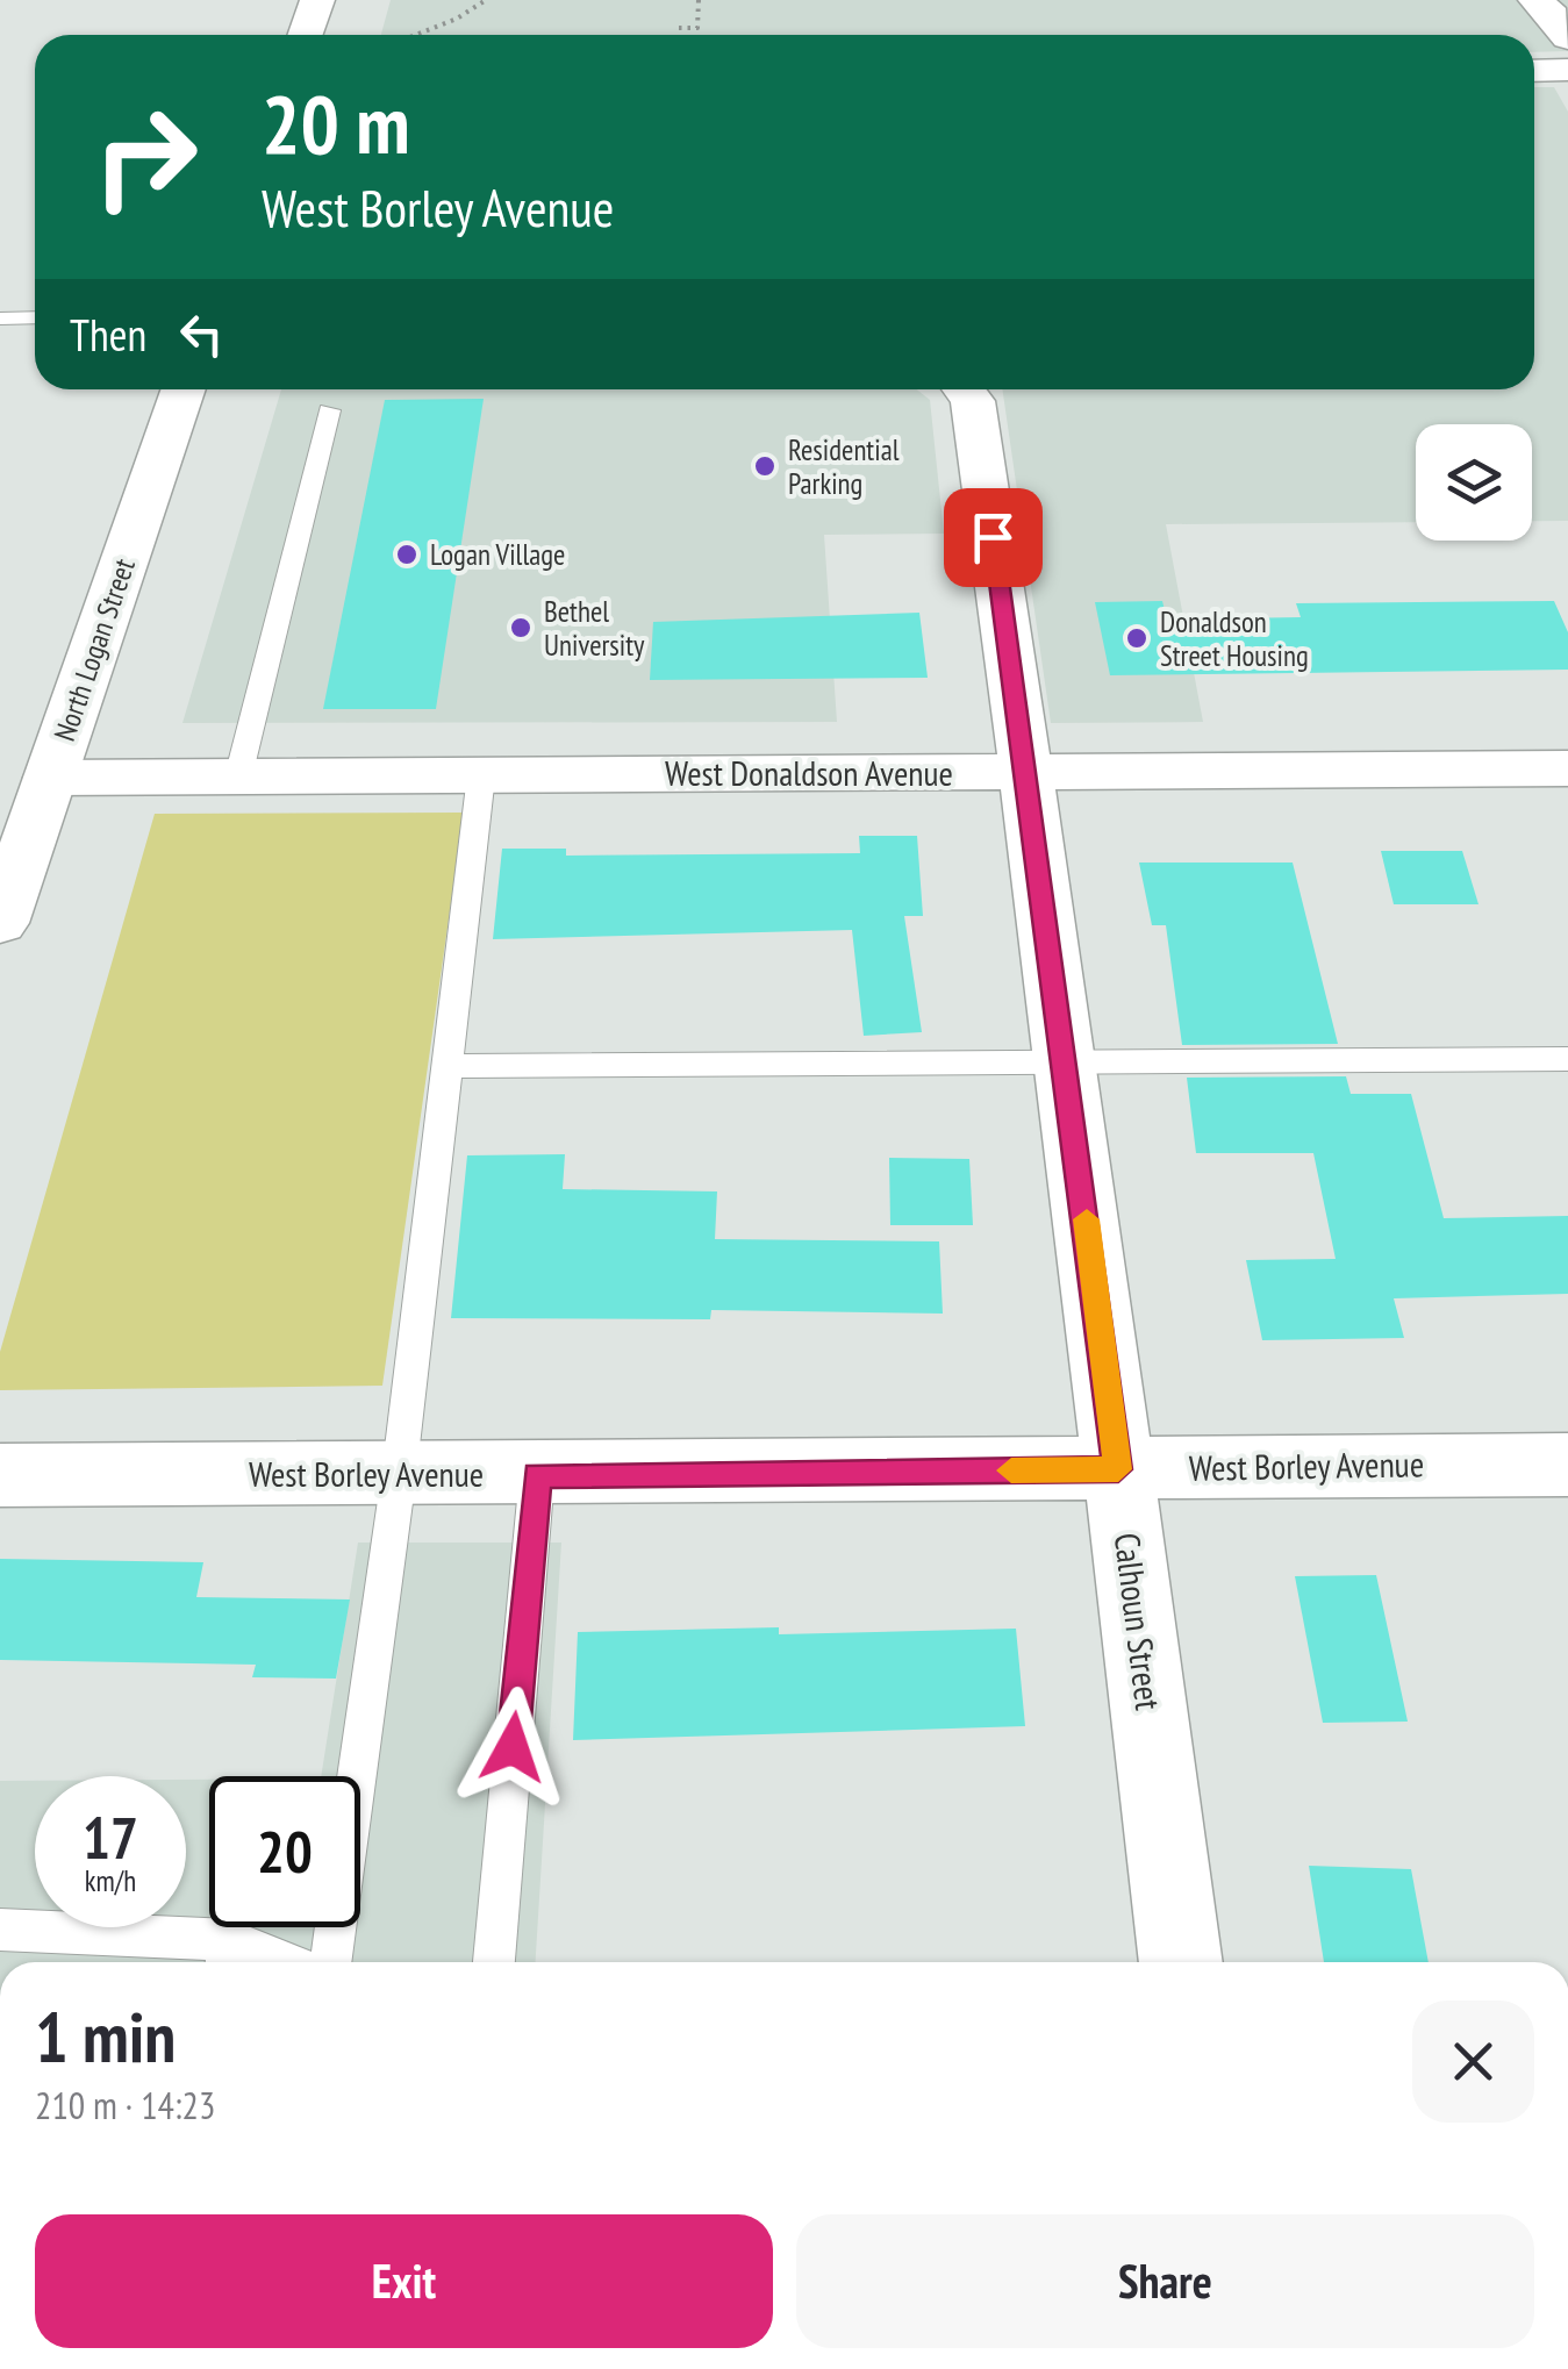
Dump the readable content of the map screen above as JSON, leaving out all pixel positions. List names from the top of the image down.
{
  "streets": {
    "street": [
      "North Logan Street",
      "West Donaldson Avenue",
      "West Borley Avenue",
      "Calhoun Street"
    ]
  },
  "crossings": [
    ["North Logan Street", "West Donaldson Avenue"],
    ["West Donaldson Avenue", "Calhoun Street"],
    ["West Borley Avenue", "Calhoun Street"]
  ],
  "places": [
    "Residential Parking",
    "Logan Village",
    "Bethel University",
    "Donaldson Street Housing"
  ],
  "page": {
    "turn": ["20 m", "West Borley Avenue"],
    "then": "Then",
    "speed": "17 km/h",
    "limit": "20",
    "heading": ["1 min", "210 m · 14:23"],
    "buttons": ["Exit", "Share"]
  }
}
